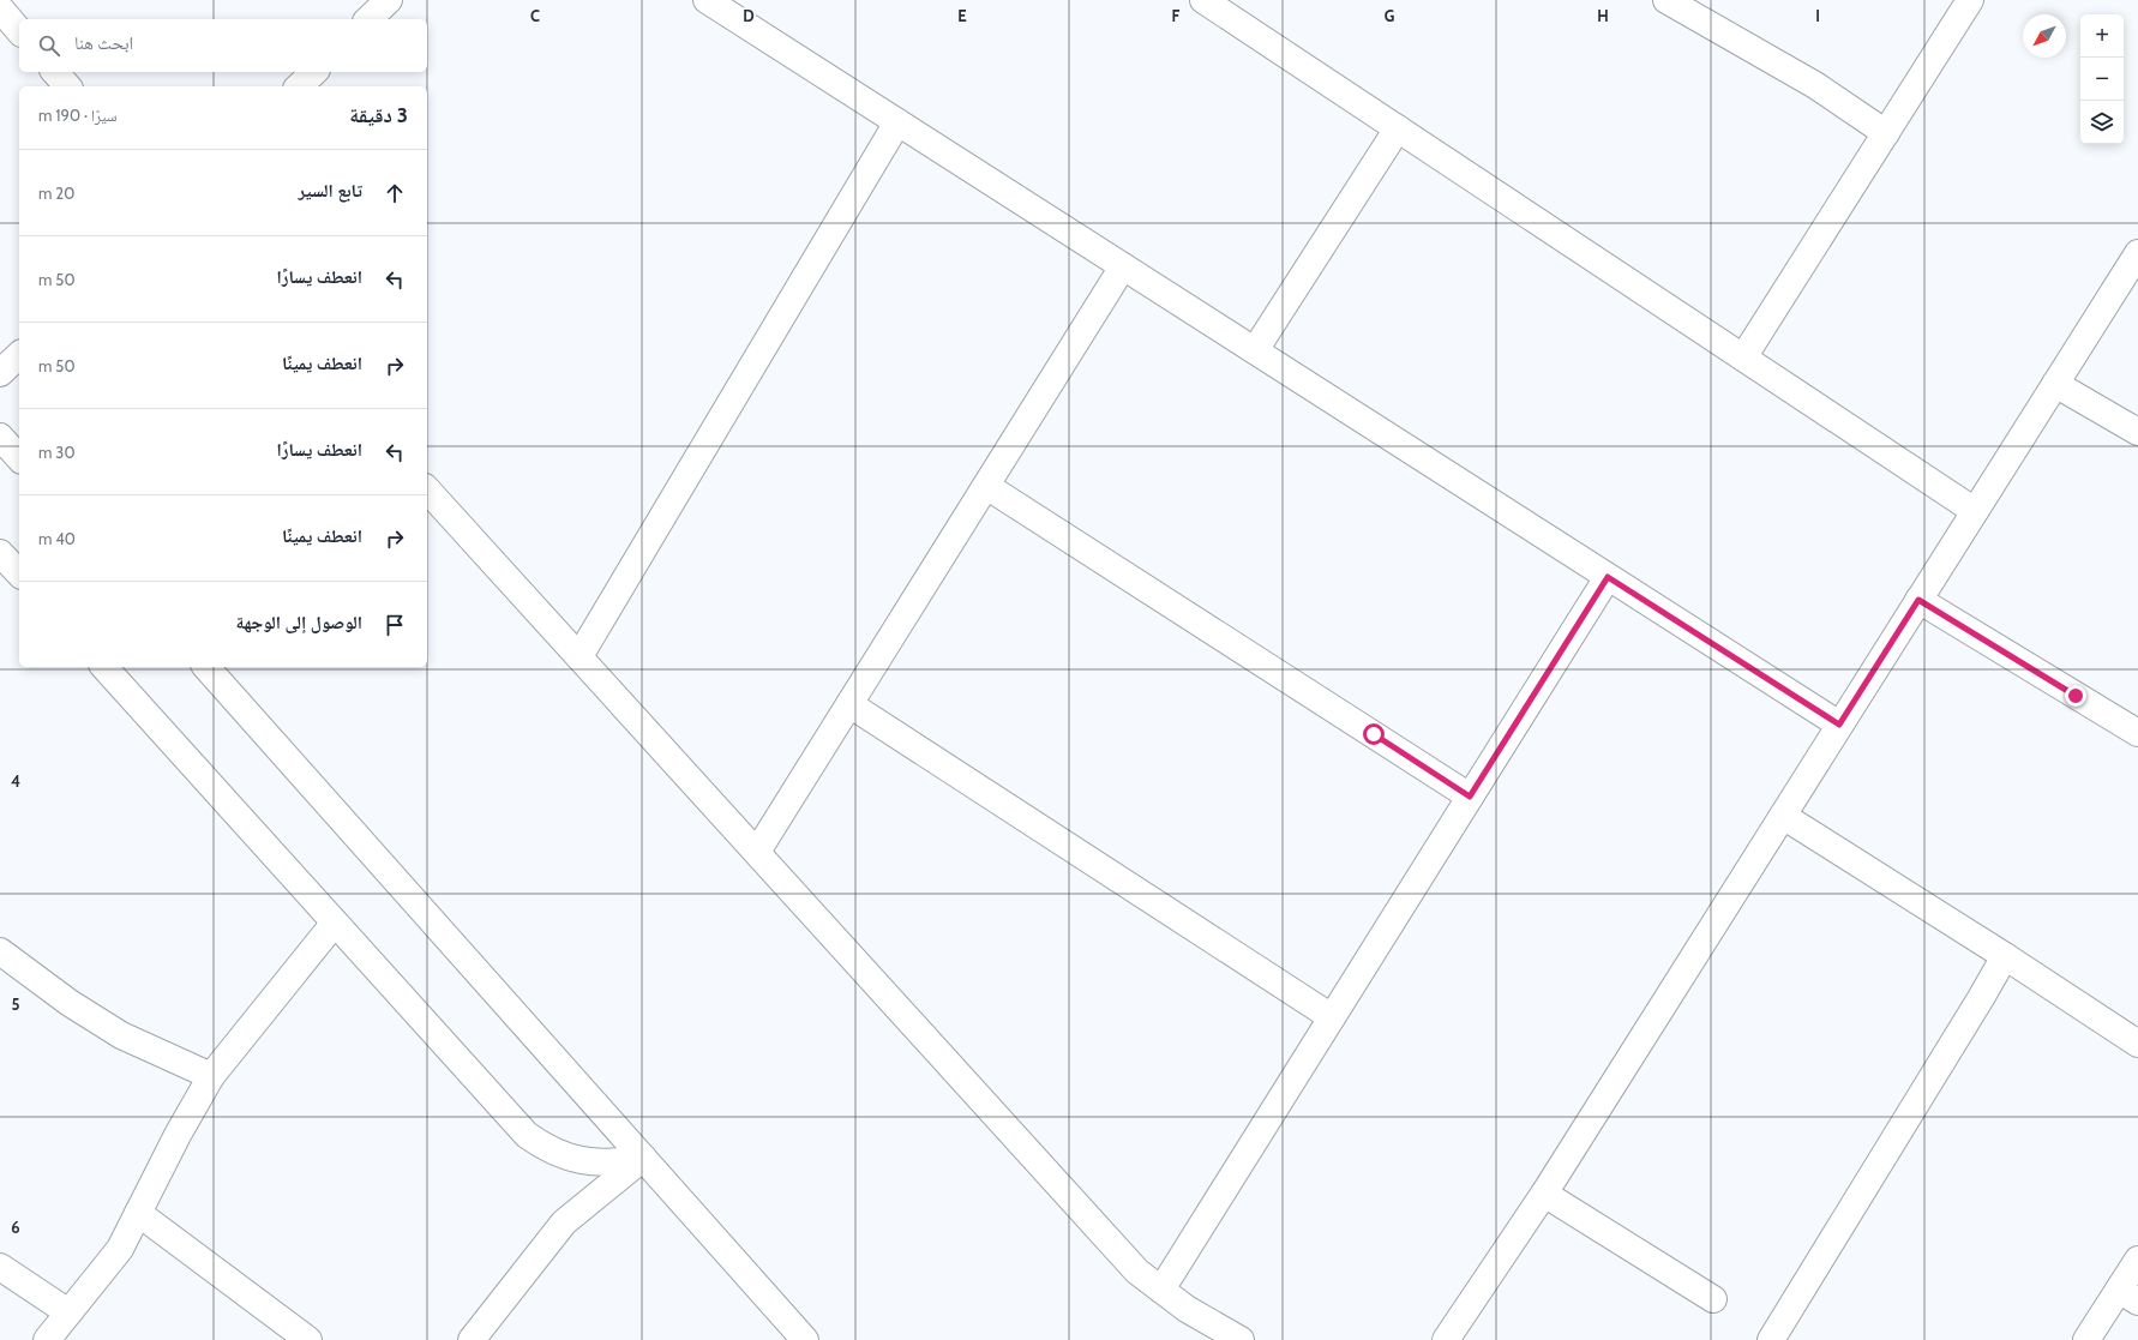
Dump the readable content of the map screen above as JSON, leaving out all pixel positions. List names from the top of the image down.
{
  "north": "bottom left",
  "page": {
    "map_buttons": ["+", "−"],
    "search": "ابحث هنا",
    "heading": ["3 دقيقة", "سيرًا · 190 m"],
    "list": [
      ["تابع السير", "20 m"],
      ["انعطف يسارًا", "50 m"],
      ["انعطف يمينًا", "50 m"],
      ["انعطف يسارًا", "30 m"],
      ["انعطف يمينًا", "40 m"],
      "الوصول إلى الوجهة"
    ]
  },
  "grid": {
    "columns": [
      "C",
      "D",
      "E",
      "F",
      "G",
      "H",
      "I"
    ],
    "rows": ["4", "5", "6"]
  }
}
